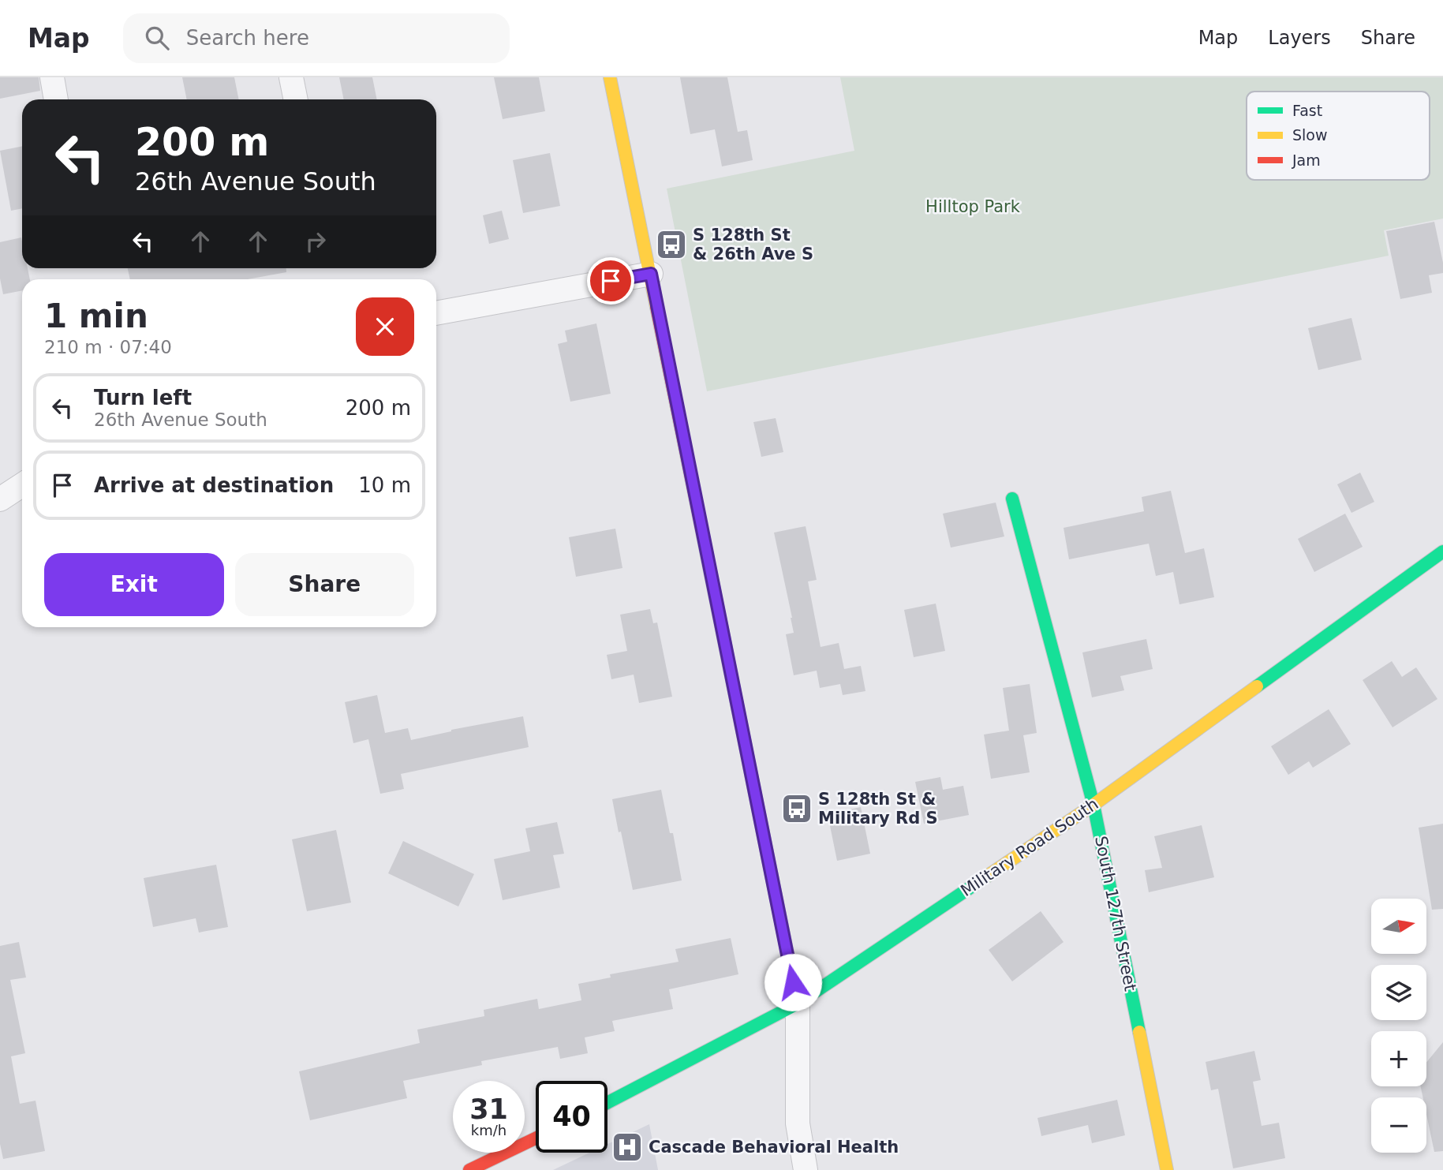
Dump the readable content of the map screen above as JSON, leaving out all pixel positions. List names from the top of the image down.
{
  "streets": {
    "street": ["Military Road South", "South 127th Street"]
  },
  "crossings": [
    ["Military Road South", "South 127th Street"]
  ],
  "parks": ["Hilltop Park"],
  "places": {
    "bus stop": ["S 128th St & 26th Ave S", "S 128th St & Military Rd S"],
    "hospital": ["Cascade Behavioral Health"]
  },
  "legend": ["Fast", "Slow", "Jam"],
  "north": "right",
  "page": {
    "header": "Map",
    "search": "Search here",
    "nav": ["Map", "Layers", "Share"],
    "turn": ["200 m", "26th Avenue South"],
    "heading": ["1 min", "210 m · 07:40"],
    "list": [
      {
        "name": "Turn left",
        "note": "26th Avenue South",
        "value": "200 m"
      },
      {
        "name": "Arrive at destination",
        "value": "10 m"
      }
    ],
    "buttons": ["Exit", "Share"],
    "map_buttons": ["+", "−"],
    "speed": "31 km/h",
    "limit": "40"
  }
}
